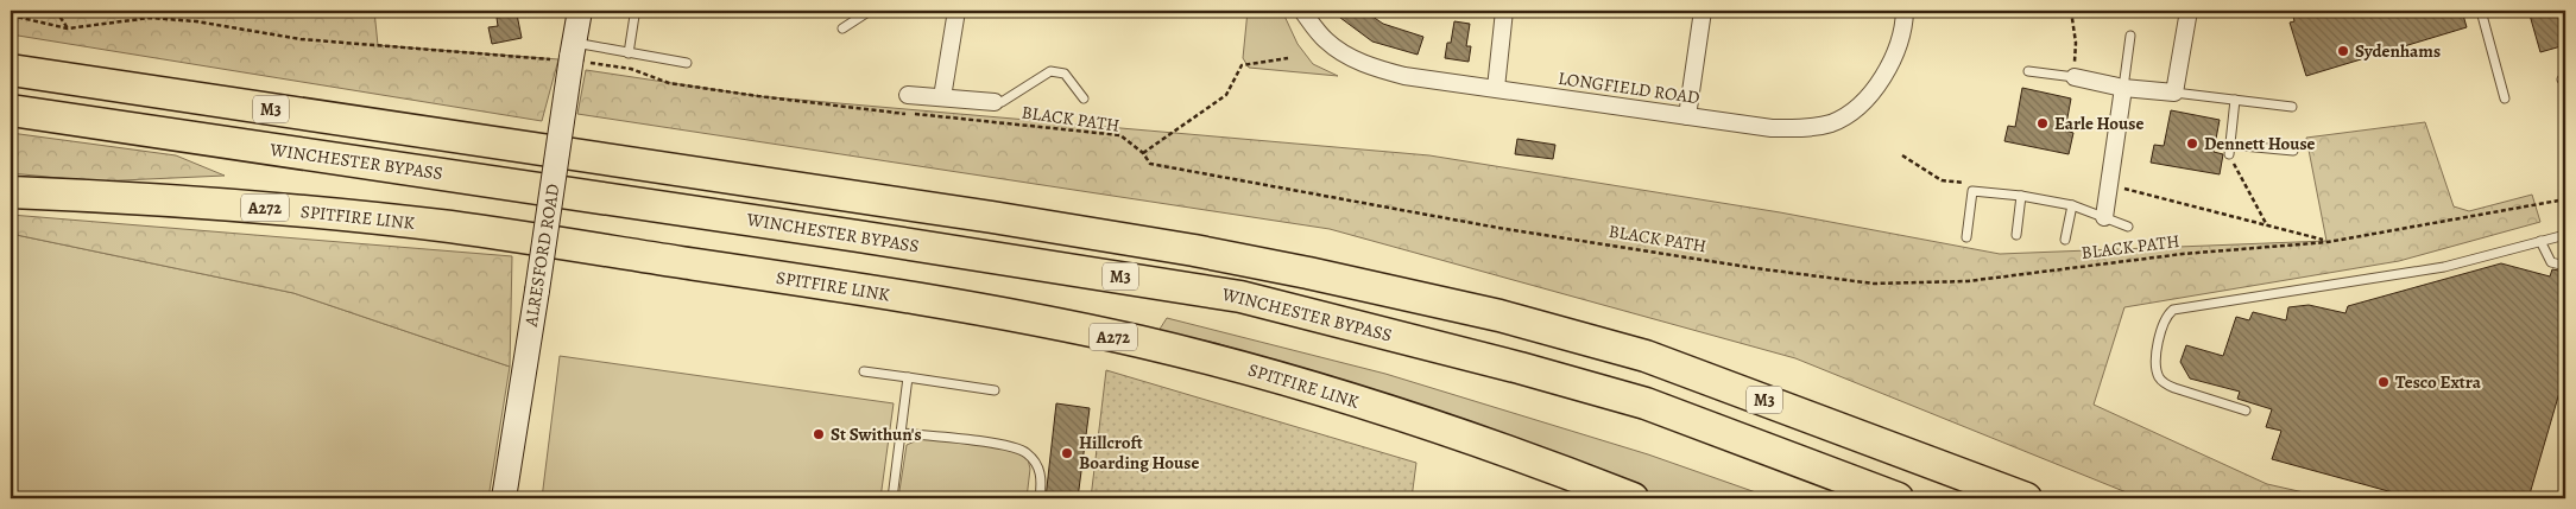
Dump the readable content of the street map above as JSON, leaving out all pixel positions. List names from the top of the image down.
{
  "streets": {
    "highway": [
      "M3",
      "WINCHESTER BYPASS",
      "A272",
      "SPITFIRE LINK"
    ],
    "main road": ["ALRESFORD ROAD"],
    "street": ["LONGFIELD ROAD"],
    "path": ["BLACK PATH"]
  },
  "crossings": [
    ["BLACK PATH", "ALRESFORD ROAD"]
  ],
  "places": [
    "Sydenhams",
    "Earle House",
    "Dennett House",
    "Tesco Extra",
    "St Swithun's",
    "Hillcroft Boarding House"
  ]
}
